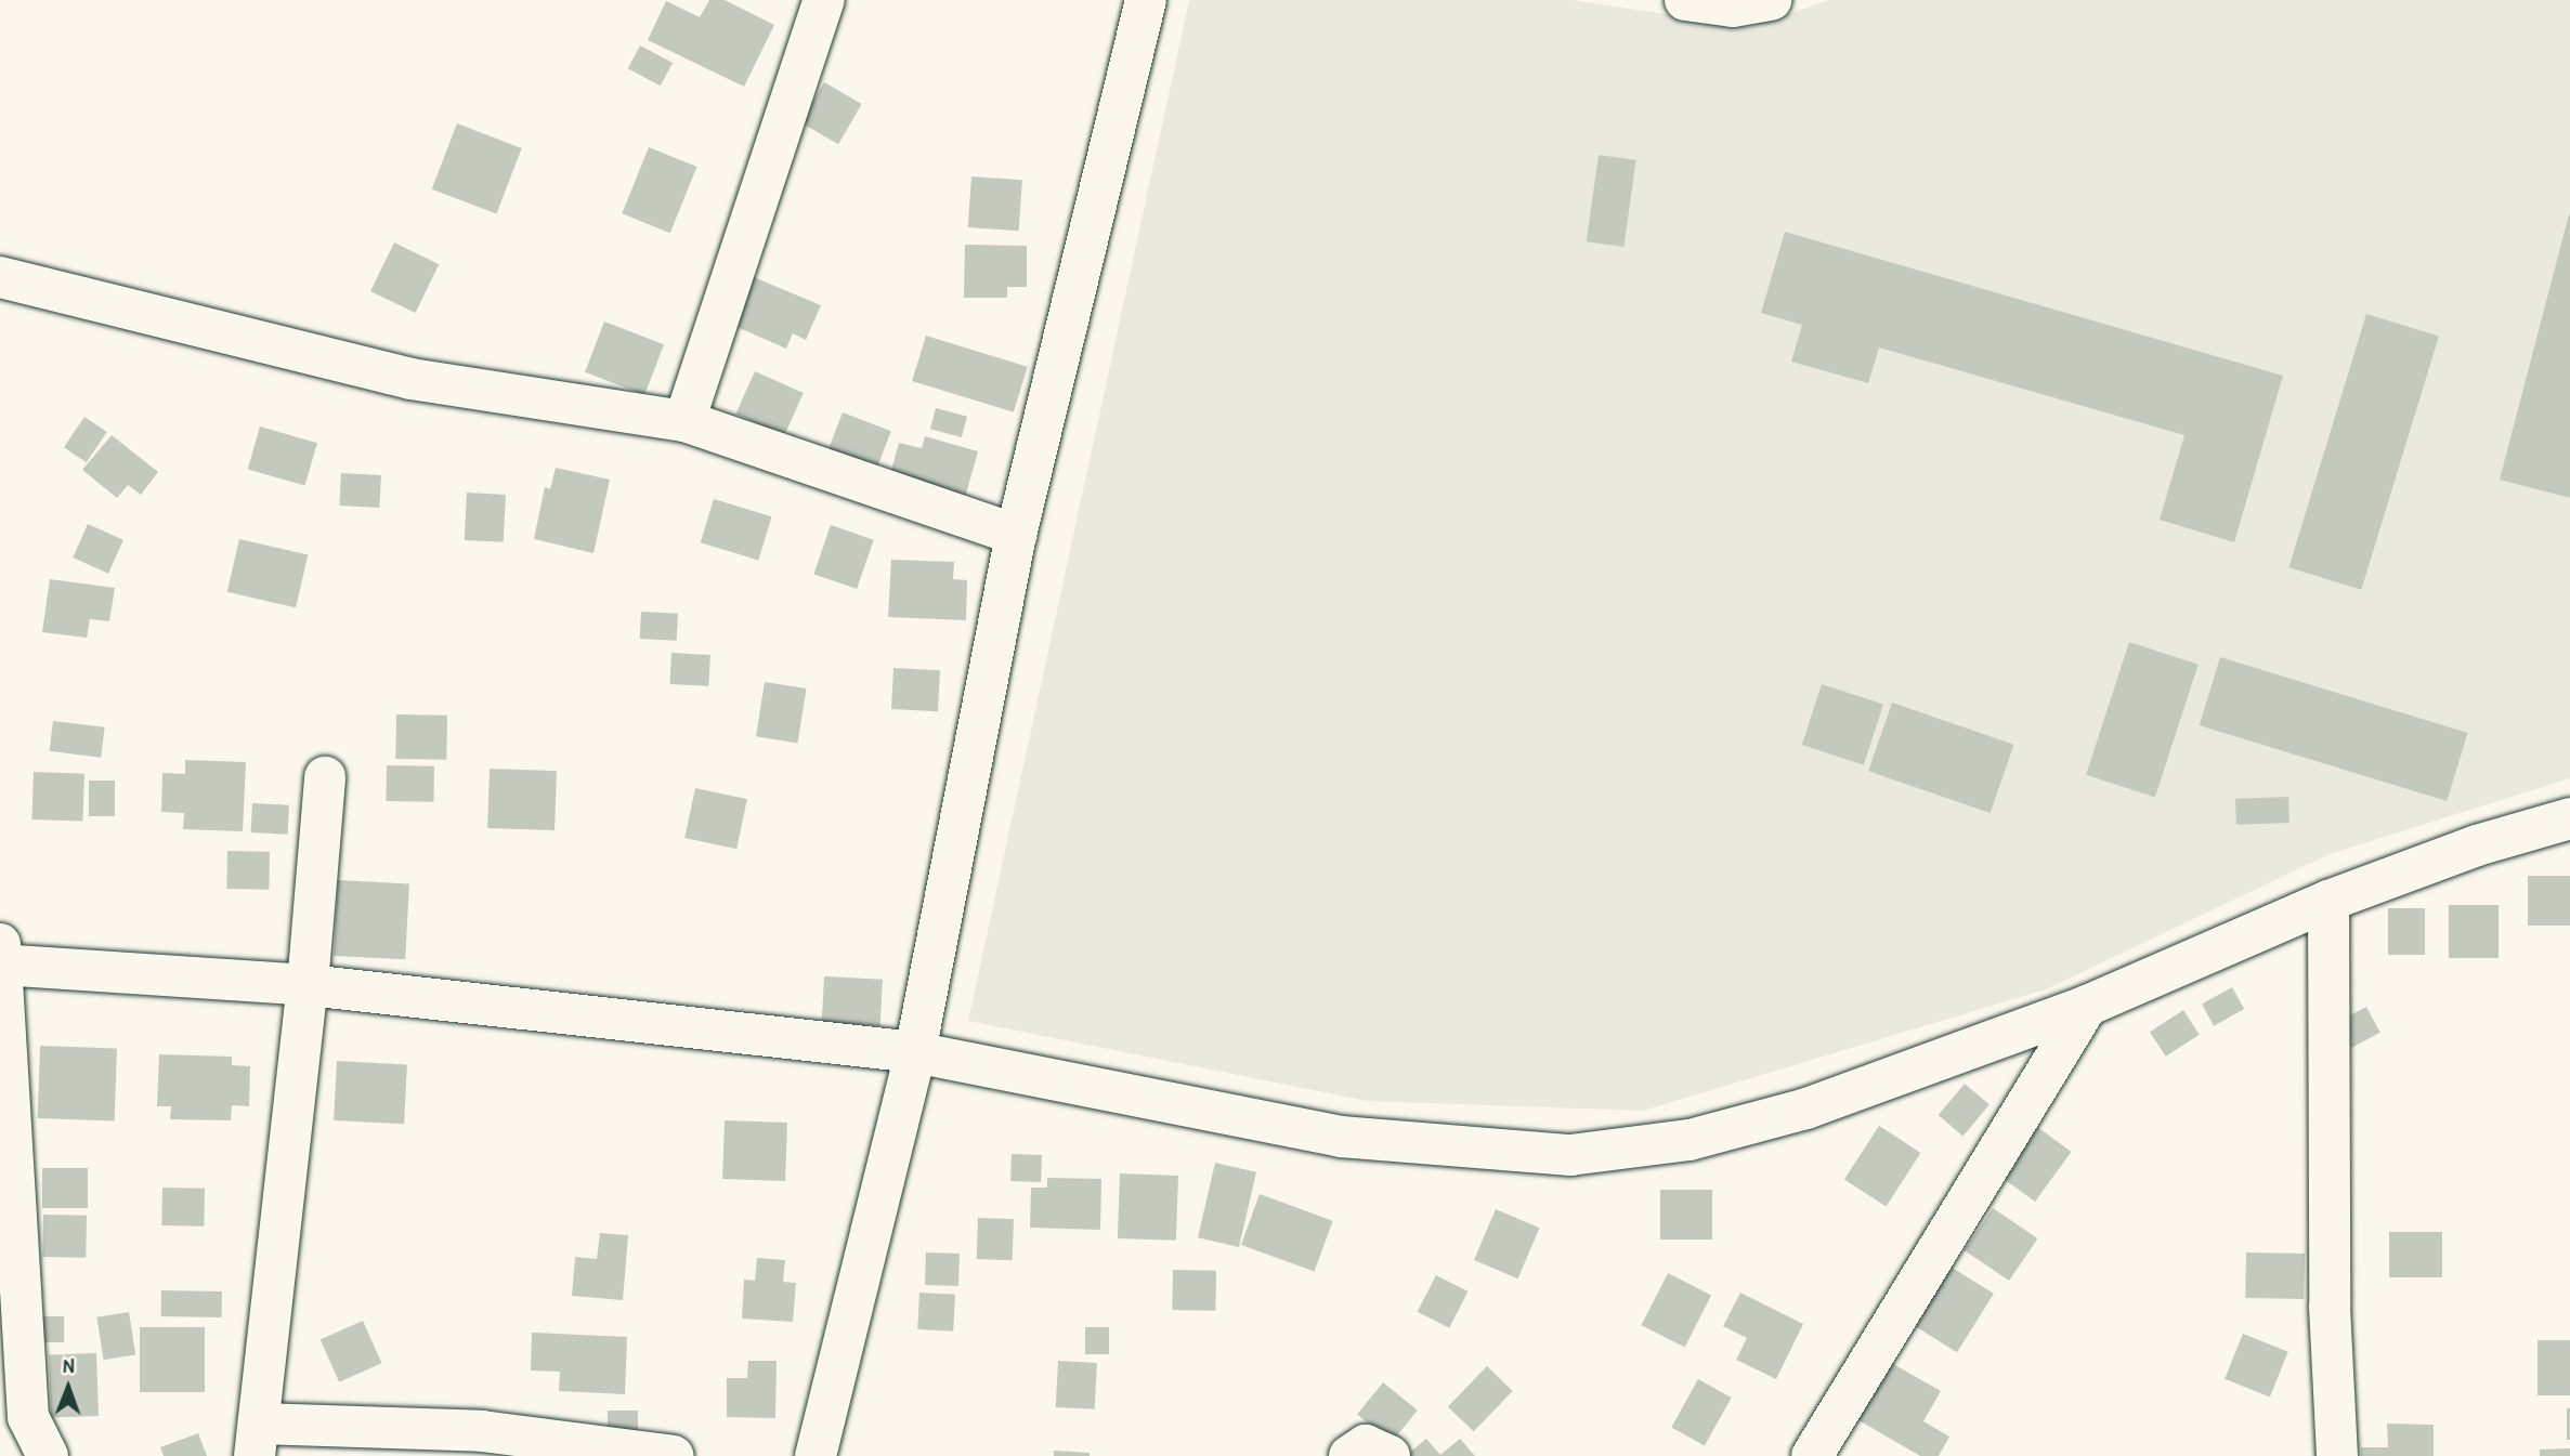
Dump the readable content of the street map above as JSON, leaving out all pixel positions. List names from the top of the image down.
{
  "north": "top"
}
